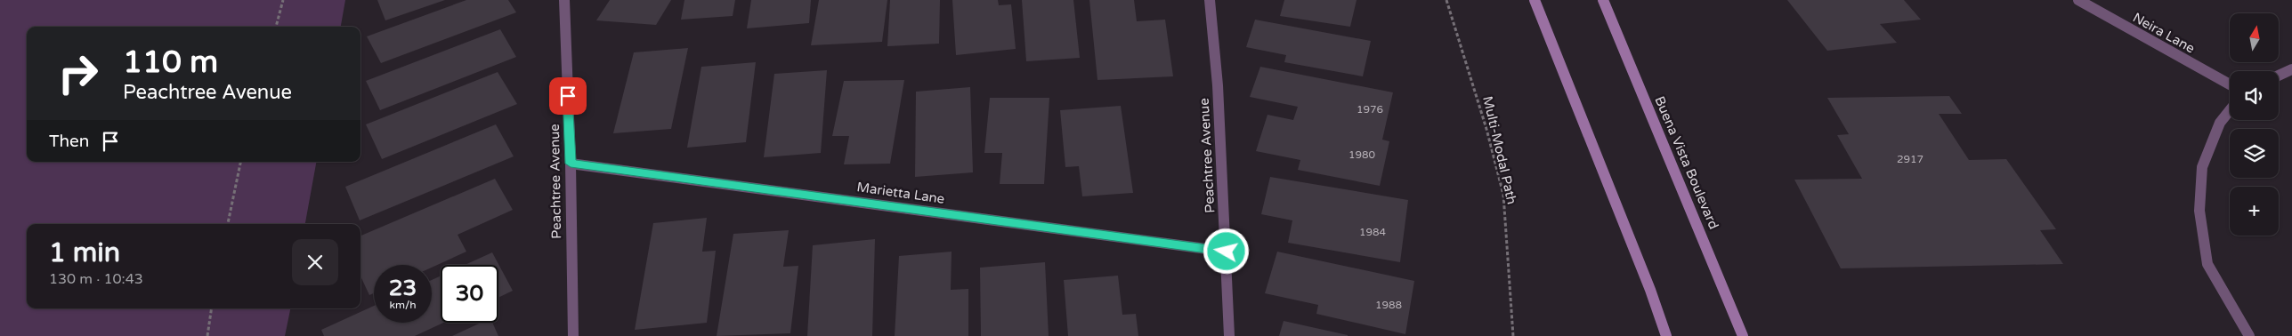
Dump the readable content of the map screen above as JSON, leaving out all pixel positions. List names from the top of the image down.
{
  "streets": {
    "main road": ["Buena Vista Boulevard"],
    "street": ["Neira Lane", "Peachtree Avenue", "Marietta Lane"],
    "path": ["Multi-Modal Path"]
  },
  "crossings": [
    ["Peachtree Avenue", "Marietta Lane"]
  ],
  "house_numbers": [
    "1976",
    "1980",
    "2917",
    "1984",
    "1988"
  ],
  "north": "top",
  "page": {
    "map_buttons": "+",
    "turn": ["110 m", "Peachtree Avenue"],
    "then": "Then",
    "heading": ["1 min", "130 m · 10:43"],
    "speed": "23 km/h",
    "limit": "30"
  }
}
